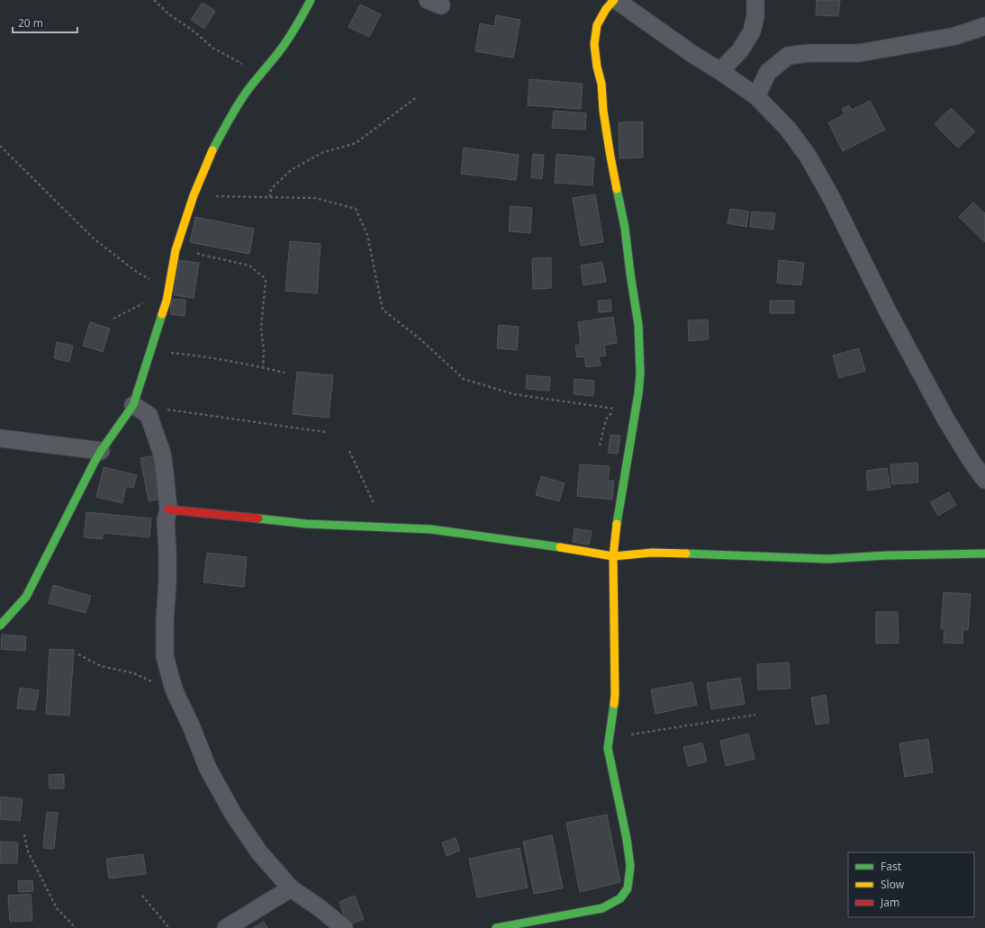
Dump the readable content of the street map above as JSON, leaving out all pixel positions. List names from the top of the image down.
{
  "legend": ["Fast", "Slow", "Jam"],
  "scale_bar": "20 m"
}
